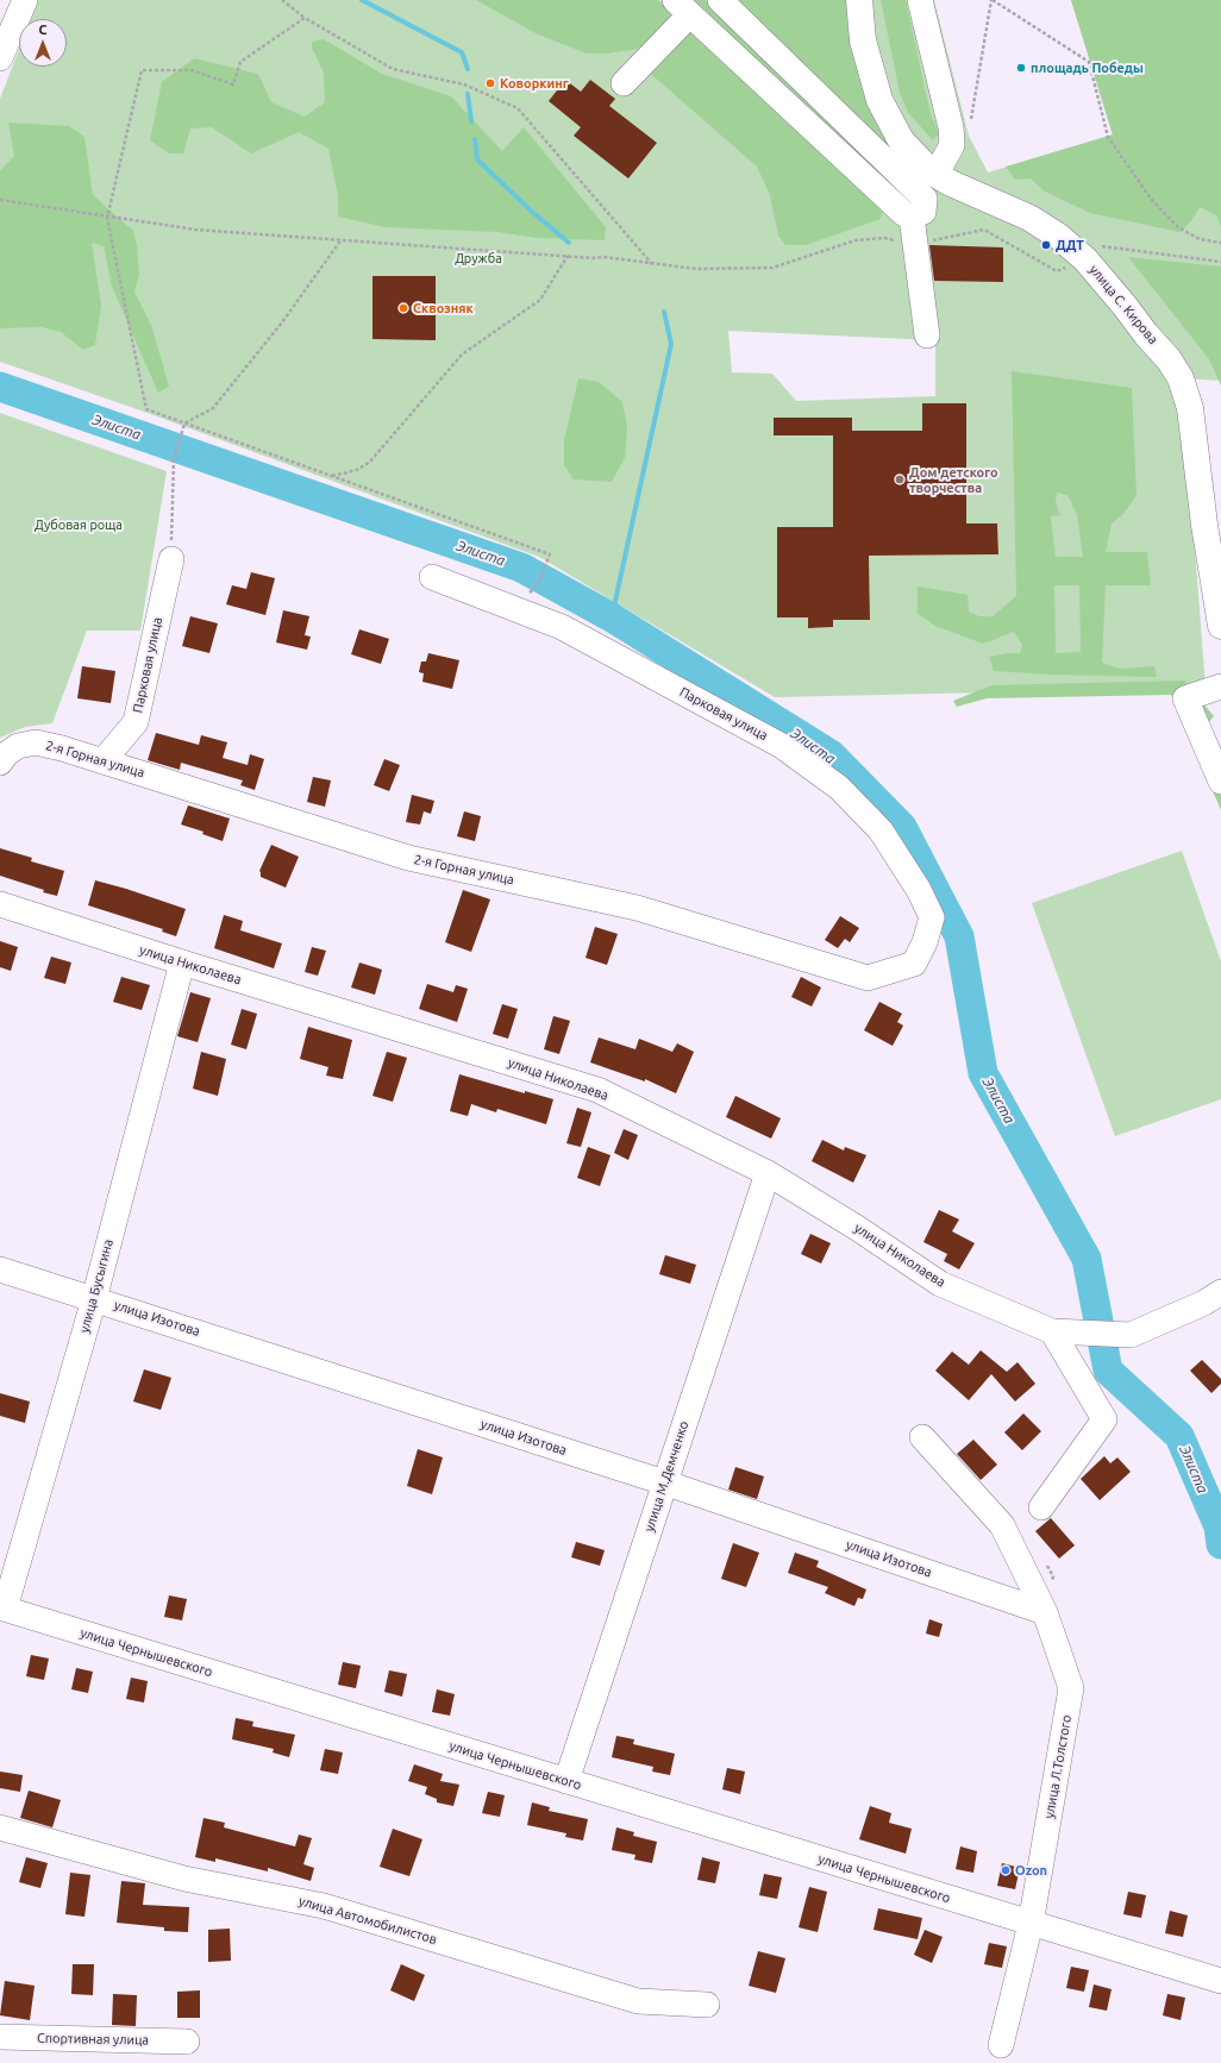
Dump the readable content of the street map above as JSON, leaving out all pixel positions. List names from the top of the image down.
{
  "streets": {
    "main road": ["улица С. Кирова"],
    "street": [
      "Парковая улица",
      "2-я Горная улица",
      "улица Николаева",
      "улица Бусыгина",
      "улица Изотова",
      "улица М.Демченко",
      "улица Чернышевского",
      "улица Л.Толстого",
      "улица Автомобилистов",
      "Спортивная улица"
    ]
  },
  "crossings": [
    ["Парковая улица", "2-я Горная улица"],
    ["улица Николаева", "улица Бусыгина"],
    ["улица Николаева", "улица М.Демченко"],
    ["улица Бусыгина", "улица Изотова"],
    ["улица Бусыгина", "улица Чернышевского"],
    ["улица Изотова", "улица М.Демченко"],
    ["улица Изотова", "улица Л.Толстого"],
    ["улица М.Демченко", "улица Чернышевского"],
    ["улица Чернышевского", "улица Л.Толстого"]
  ],
  "water": ["Элиста"],
  "parks": ["Дружба", "Дубовая роща"],
  "places": [
    "площадь Победы",
    "Коворкинг",
    "ДДТ",
    "Сквозняк",
    "Дом детского творчества",
    "Ozon"
  ],
  "north": "top"
}
